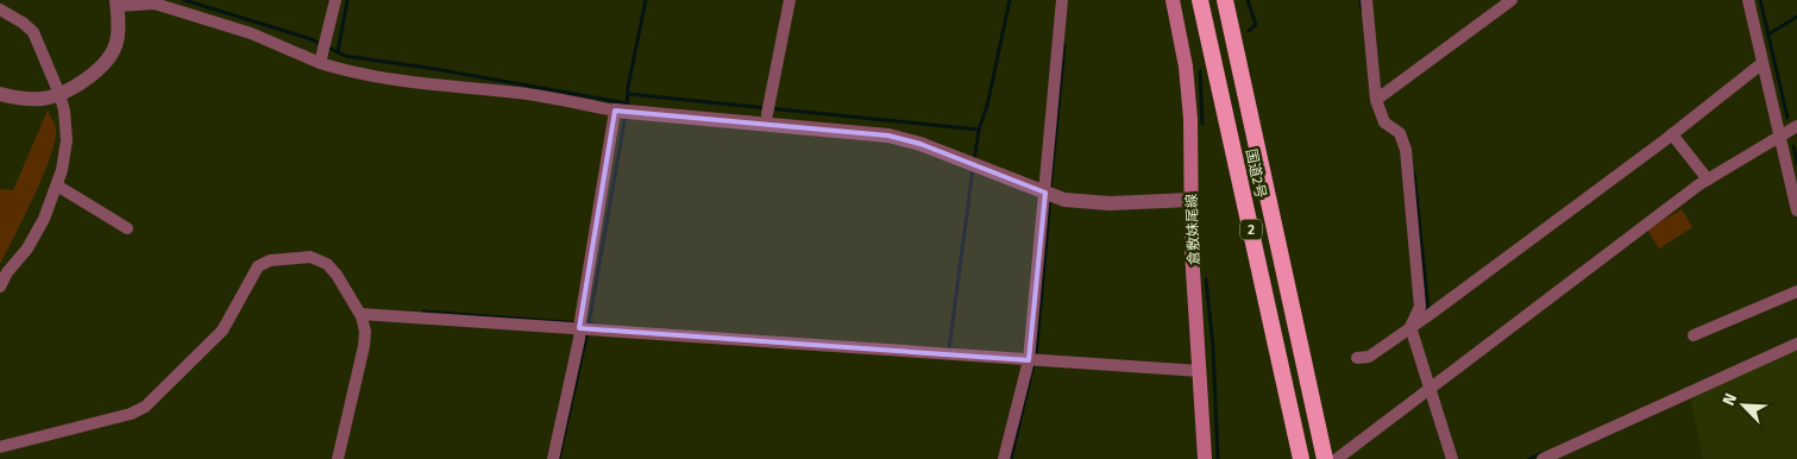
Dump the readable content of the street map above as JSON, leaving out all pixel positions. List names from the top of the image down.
{
  "streets": {
    "highway": ["国道2号", "2"],
    "main road": ["倉敷妹尾線"]
  },
  "north": "top left"
}
